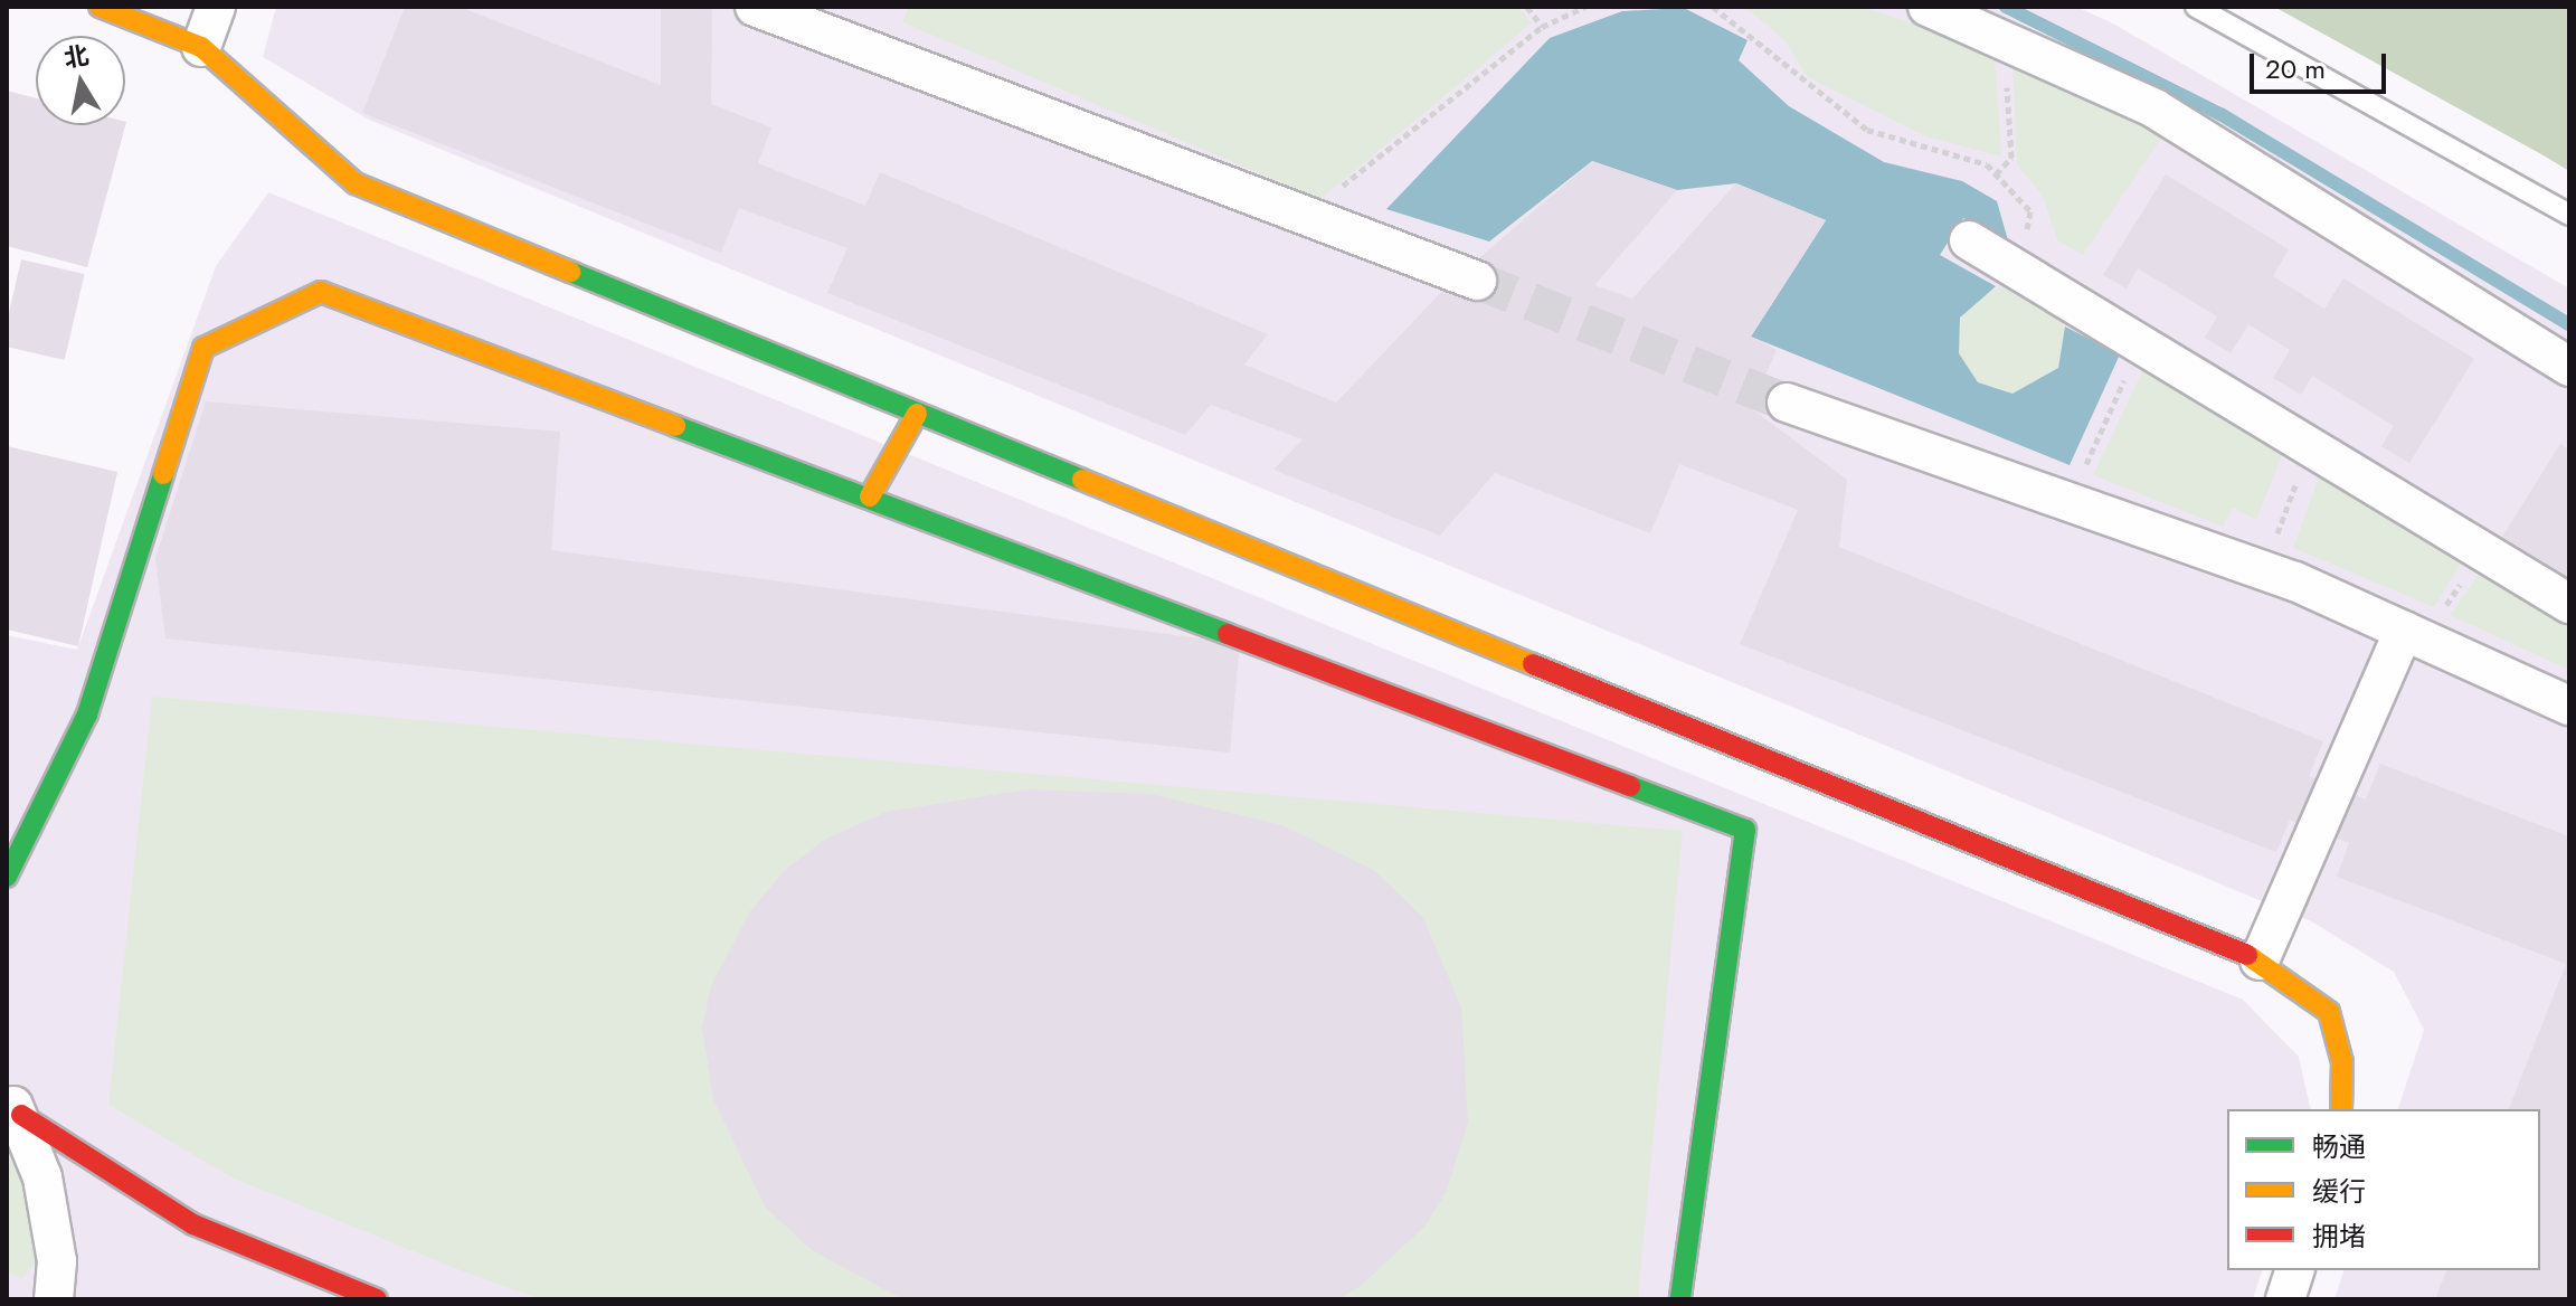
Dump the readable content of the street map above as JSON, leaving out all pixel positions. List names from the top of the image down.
{
  "legend": ["畅通", "缓行", "拥堵"],
  "scale_bar": "20 m",
  "north": "top"
}
